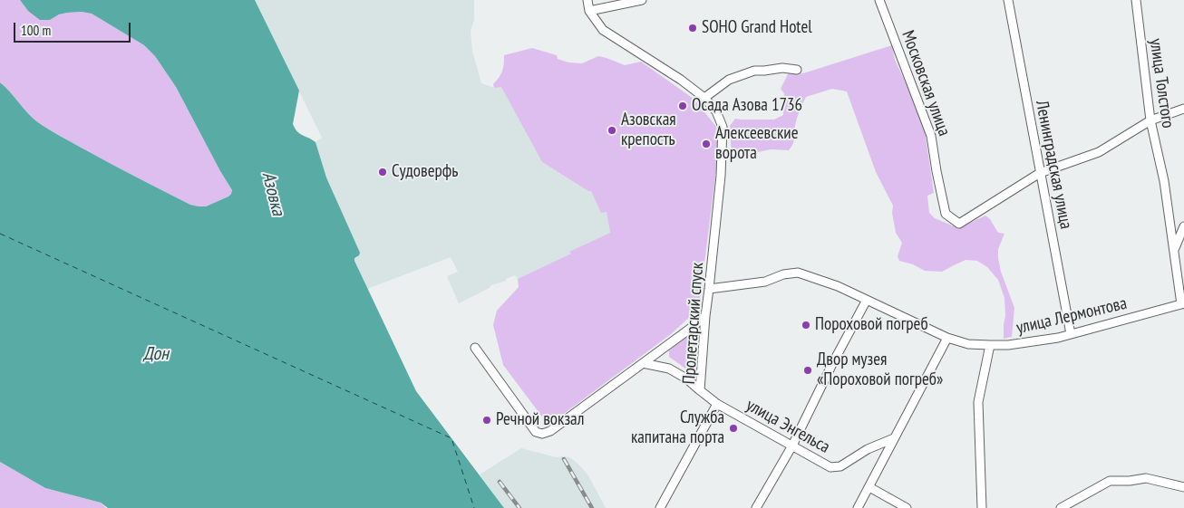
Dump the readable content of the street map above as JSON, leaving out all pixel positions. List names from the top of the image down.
{
  "streets": {
    "street": [
      "Московская улица",
      "улица Толстого",
      "Ленинградская улица",
      "улица Лермонтова",
      "Пролетарский спуск",
      "улица Энгельса"
    ]
  },
  "crossings": [
    ["Московская улица", "Ленинградская улица"],
    ["улица Толстого", "улица Лермонтова"],
    ["Ленинградская улица", "улица Лермонтова"],
    ["улица Лермонтова", "Пролетарский спуск"],
    ["Пролетарский спуск", "улица Энгельса"]
  ],
  "water": ["Азовка", "Дон"],
  "places": [
    "SOHO Grand Hotel",
    "Осада Азова 1736",
    "Азовская крепость",
    "Алексеевские ворота",
    "Судоверфь",
    "Пороховой погреб",
    "Двор музея «Пороховой погреб»",
    "Речной вокзал",
    "Служба капитана порта"
  ],
  "scale_bar": "100 m"
}
